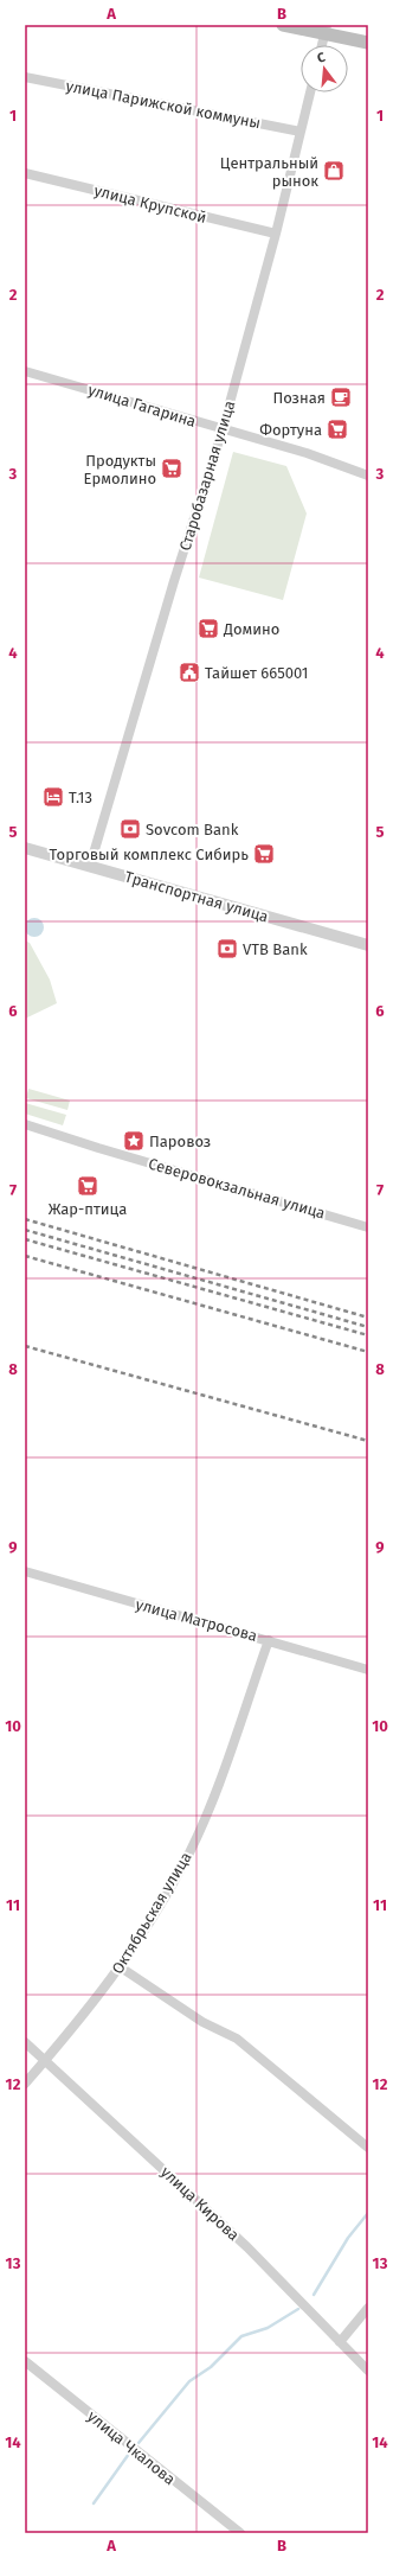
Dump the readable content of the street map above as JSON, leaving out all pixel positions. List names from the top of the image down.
{
  "streets": {
    "street": [
      "улица Парижской коммуны",
      "улица Крупской",
      "улица Гагарина",
      "Старобазарная улица",
      "Транспортная улица",
      "Северовокзальная улица",
      "улица Матросова",
      "Октябрьская улица",
      "улица Кирова",
      "улица Чкалова"
    ]
  },
  "crossings": [
    ["улица Парижской коммуны", "Старобазарная улица"],
    ["улица Крупской", "Старобазарная улица"],
    ["улица Гагарина", "Старобазарная улица"],
    ["Старобазарная улица", "Транспортная улица"],
    ["улица Матросова", "Октябрьская улица"],
    ["Октябрьская улица", "улица Кирова"]
  ],
  "places": {
    "shop": ["Центральный рынок"],
    "cafe": ["Позная"],
    "supermarket": [
      "Фортуна",
      "Продукты Ермолино",
      "Домино",
      "Торговый комплекс Сибирь",
      "Жар-птица"
    ],
    "public building": ["Тайшет 665001"],
    "hotel": ["T.13"],
    "bank": ["Sovcom Bank", "VTB Bank"],
    "place": ["Паровоз"]
  },
  "north": "top",
  "grid": {
    "columns": ["A", "B"],
    "rows": [
      "1",
      "2",
      "3",
      "4",
      "5",
      "6",
      "7",
      "8",
      "9",
      "10",
      "11",
      "12",
      "13",
      "14"
    ]
  }
}
